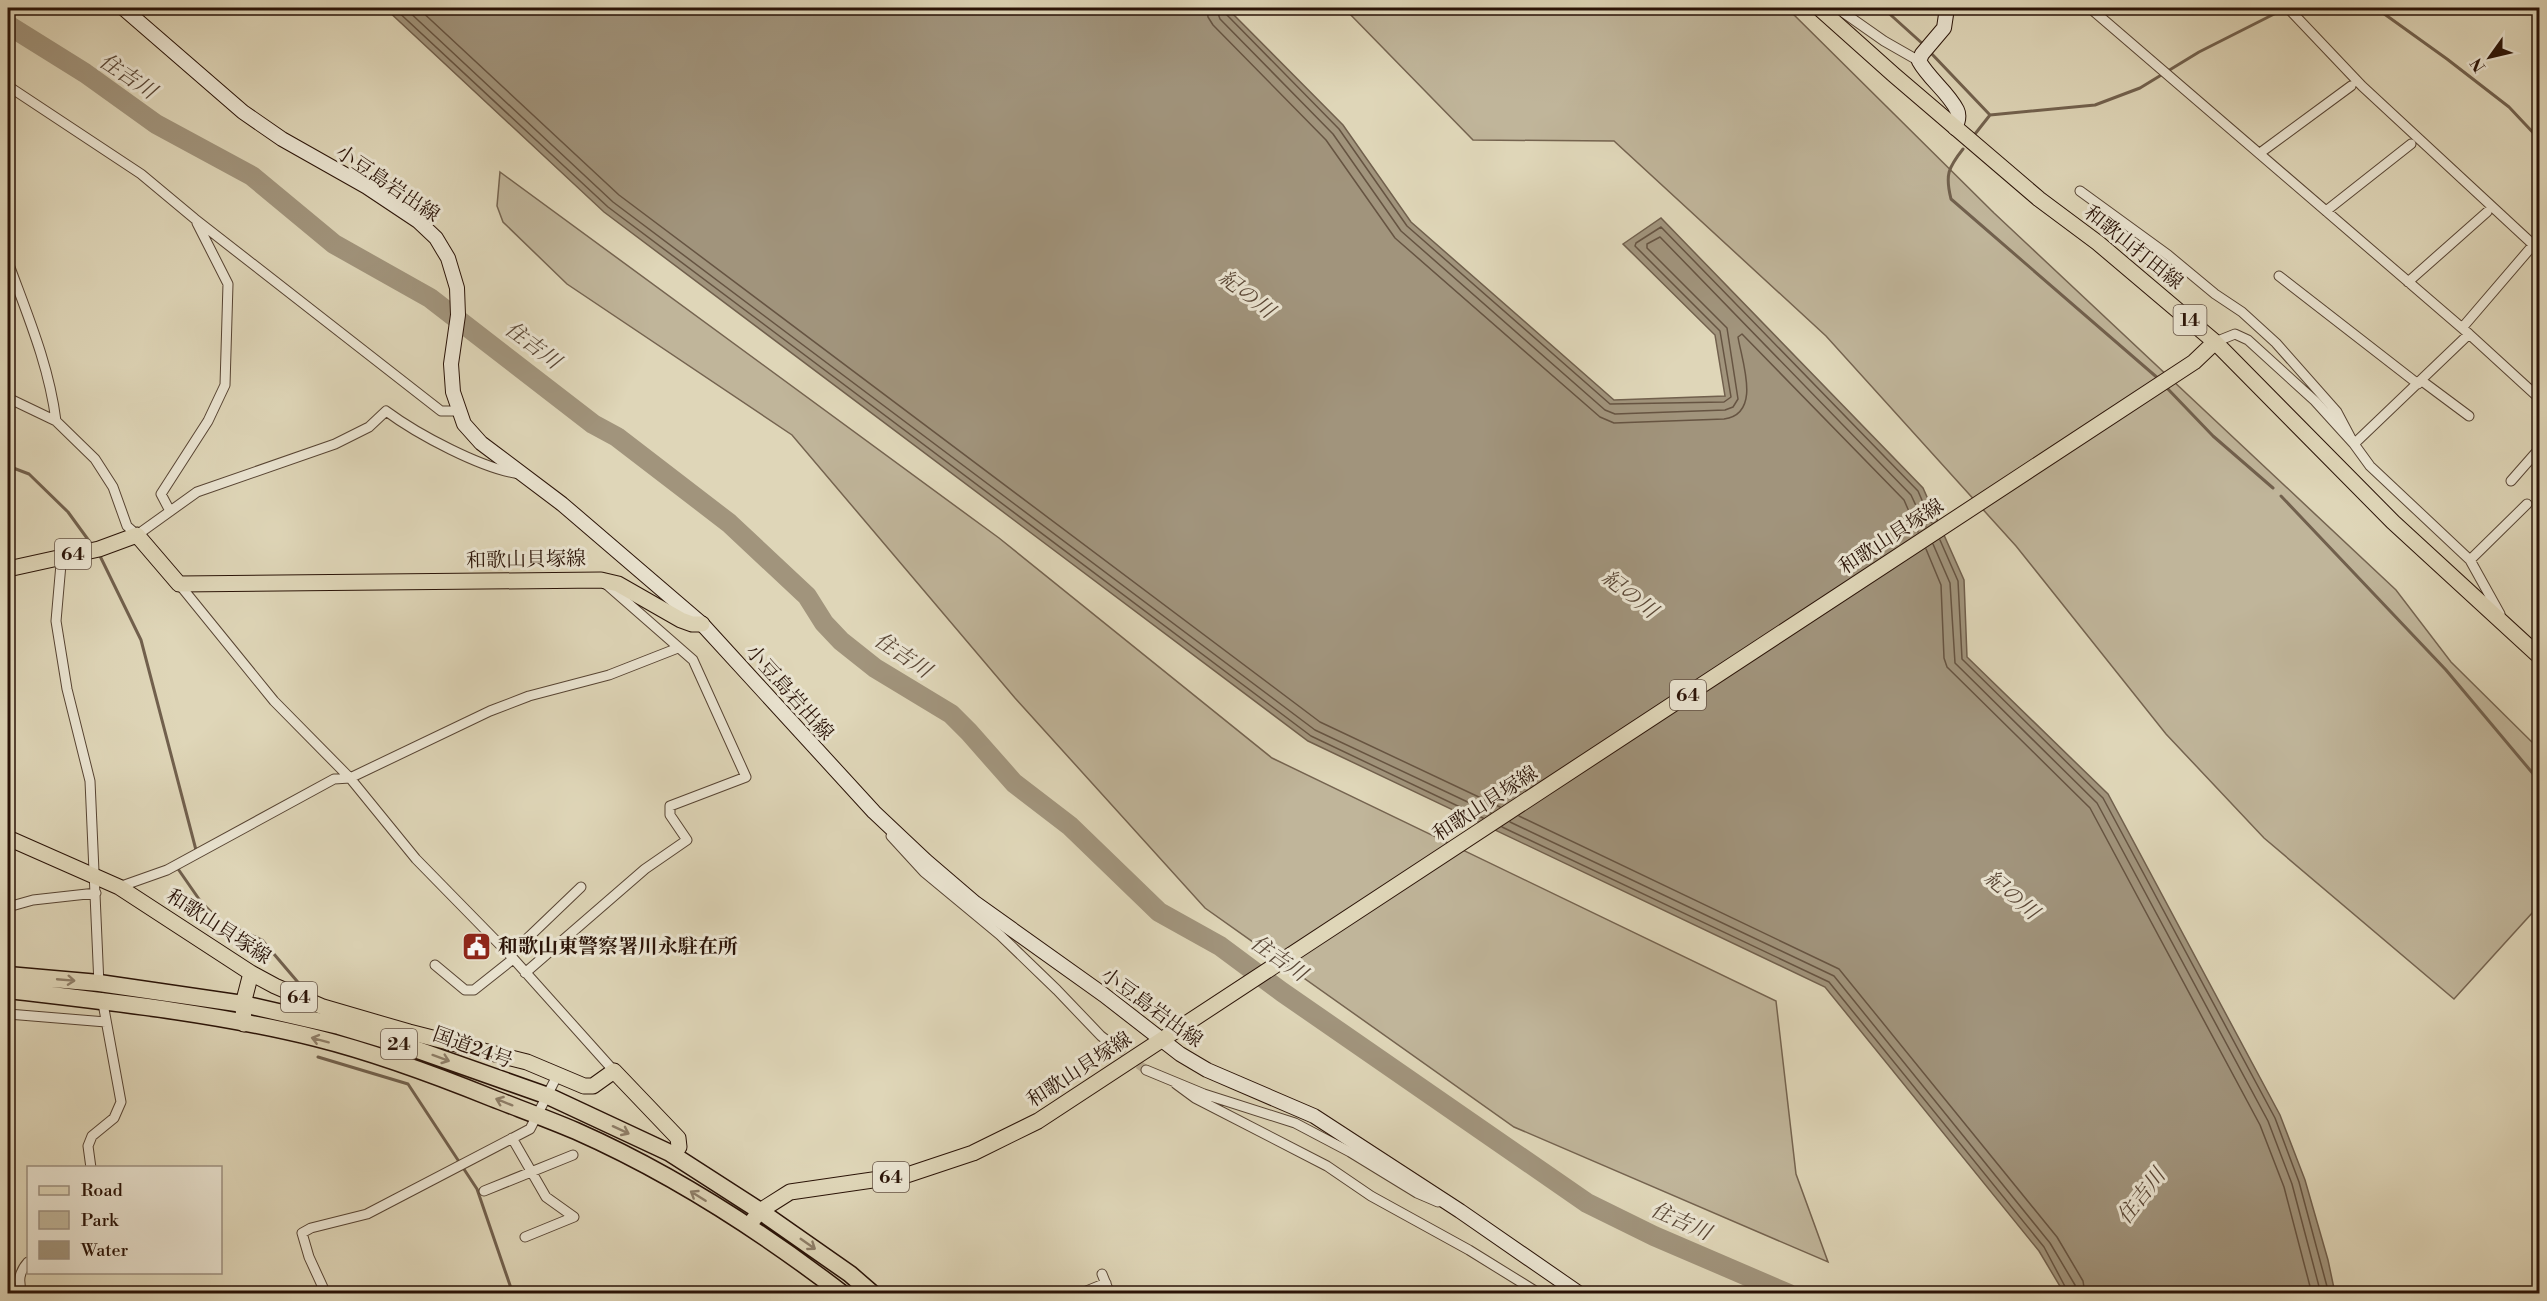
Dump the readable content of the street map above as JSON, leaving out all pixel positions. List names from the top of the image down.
{
  "streets": {
    "highway": ["24", "国道24号"],
    "main road": [
      "小豆島岩出線",
      "和歌山打田線",
      "14",
      "和歌山貝塚線",
      "64"
    ]
  },
  "crossings": [
    ["小豆島岩出線", "和歌山貝塚線"],
    ["和歌山打田線", "和歌山貝塚線"],
    ["和歌山貝塚線", "国道24号"]
  ],
  "water": ["住吉川", "紀の川"],
  "places": {
    "public building": ["和歌山東警察署川永駐在所"]
  },
  "legend": ["Road", "Park", "Water"],
  "north": "bottom left"
}
